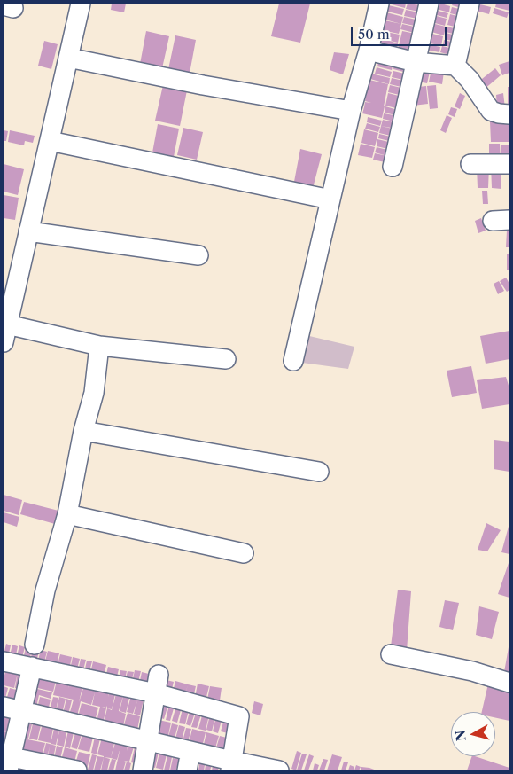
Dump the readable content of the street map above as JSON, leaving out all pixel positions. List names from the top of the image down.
{
  "scale_bar": "50 m",
  "north": "left"
}
